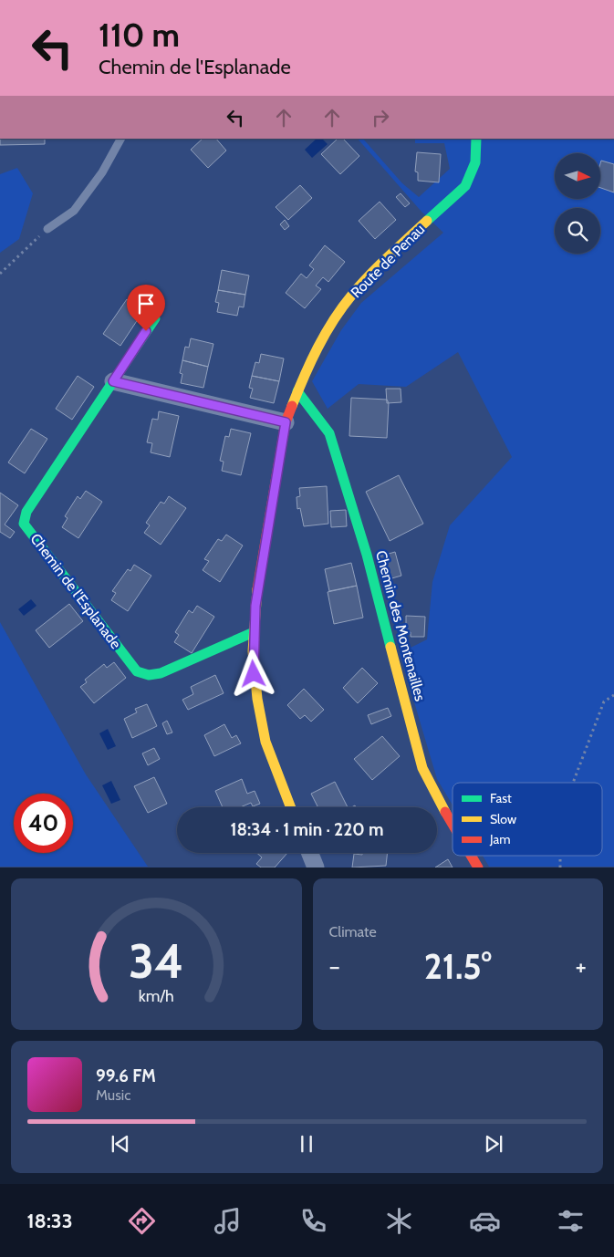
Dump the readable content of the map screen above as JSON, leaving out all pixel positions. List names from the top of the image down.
{
  "streets": {
    "street": ["Route de Penau", "Chemin de l'Esplanade", "Chemin des Montenailles"]
  },
  "crossings": [
    ["Route de Penau", "Chemin de l'Esplanade"],
    ["Route de Penau", "Chemin des Montenailles"]
  ],
  "legend": ["Fast", "Slow", "Jam"],
  "north": "right",
  "page": {
    "turn": ["110 m", "Chemin de l'Esplanade"],
    "limit": "40",
    "trip": "18:34 · 1 min · 220 m",
    "tile": "Climate",
    "heat": ["−", "21.5°", "+"],
    "song": ["99.6 FM", "Music"],
    "tabs": "18:33",
    "gauge": ["34", "km/h"]
  }
}
